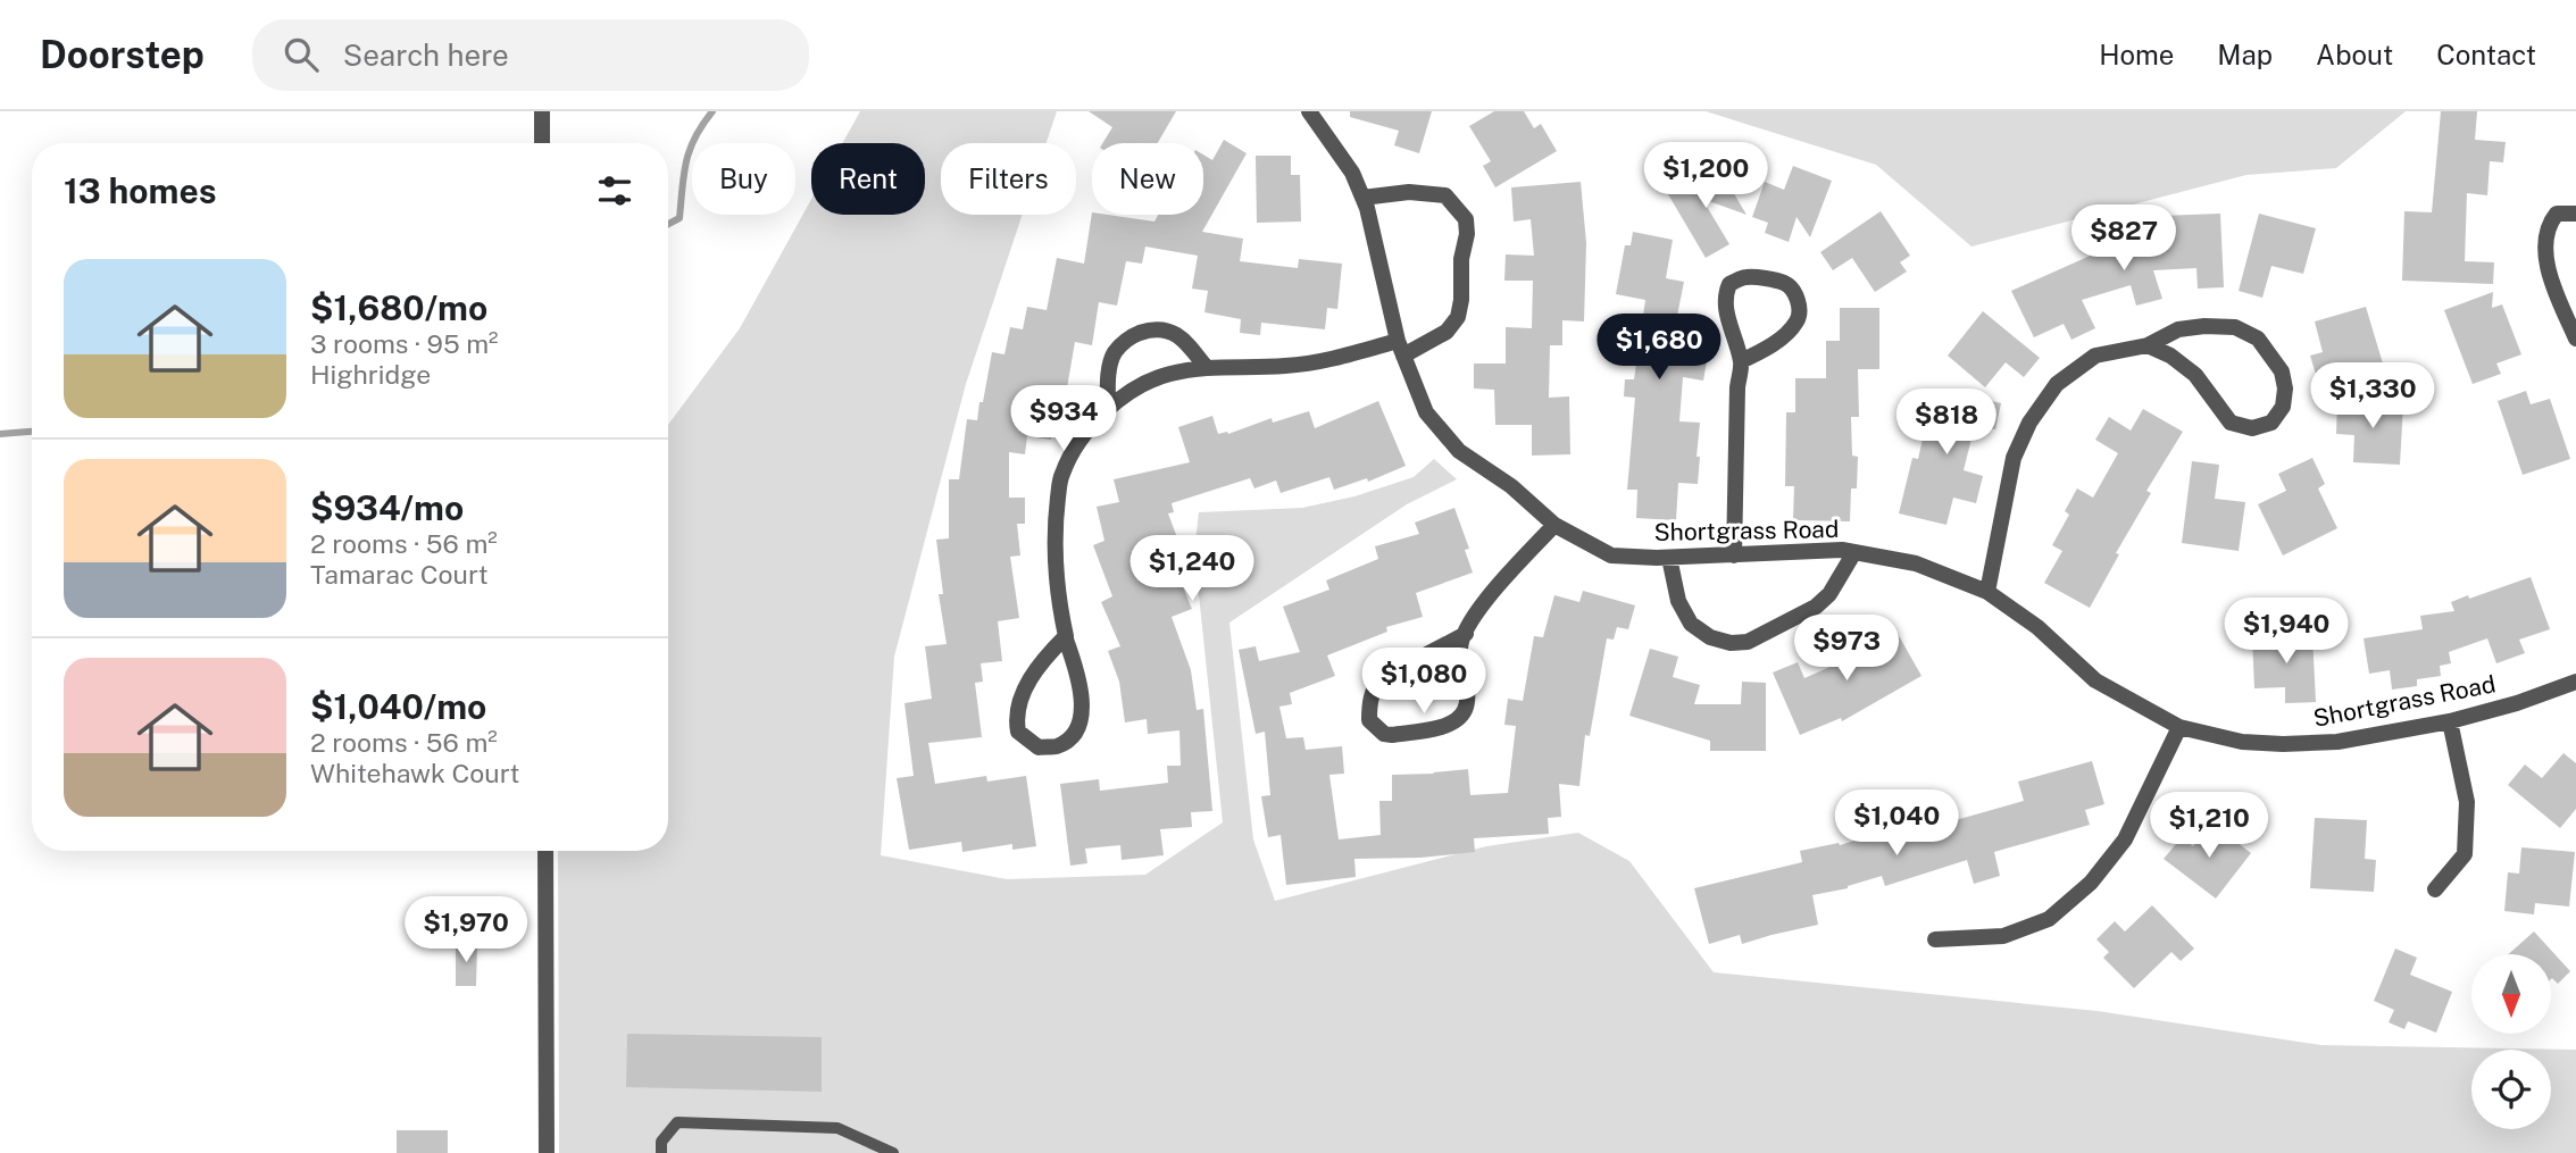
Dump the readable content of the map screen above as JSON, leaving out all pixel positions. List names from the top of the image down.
{
  "streets": {
    "street": ["Shortgrass Road"]
  },
  "north": "bottom",
  "page": {
    "header": "Doorstep",
    "search": "Search here",
    "nav": [
      "Home",
      "Map",
      "About",
      "Contact"
    ],
    "price": [
      "$1,200",
      "$827",
      "$1,680",
      "$1,330",
      "$934",
      "$818",
      "$1,240",
      "$1,940",
      "$973",
      "$1,080",
      "$1,040",
      "$1,210",
      "$1,970"
    ],
    "chip": [
      "Buy",
      "Rent",
      "Filters",
      "New"
    ],
    "heading": "13 homes",
    "list": [
      {
        "name": "$1,680/mo",
        "note": "3 rooms · 95 m² · Highridge"
      },
      {
        "name": "$934/mo",
        "note": "2 rooms · 56 m² · Tamarac Court"
      },
      {
        "name": "$1,040/mo",
        "note": "2 rooms · 56 m² · Whitehawk Court"
      }
    ]
  }
}
